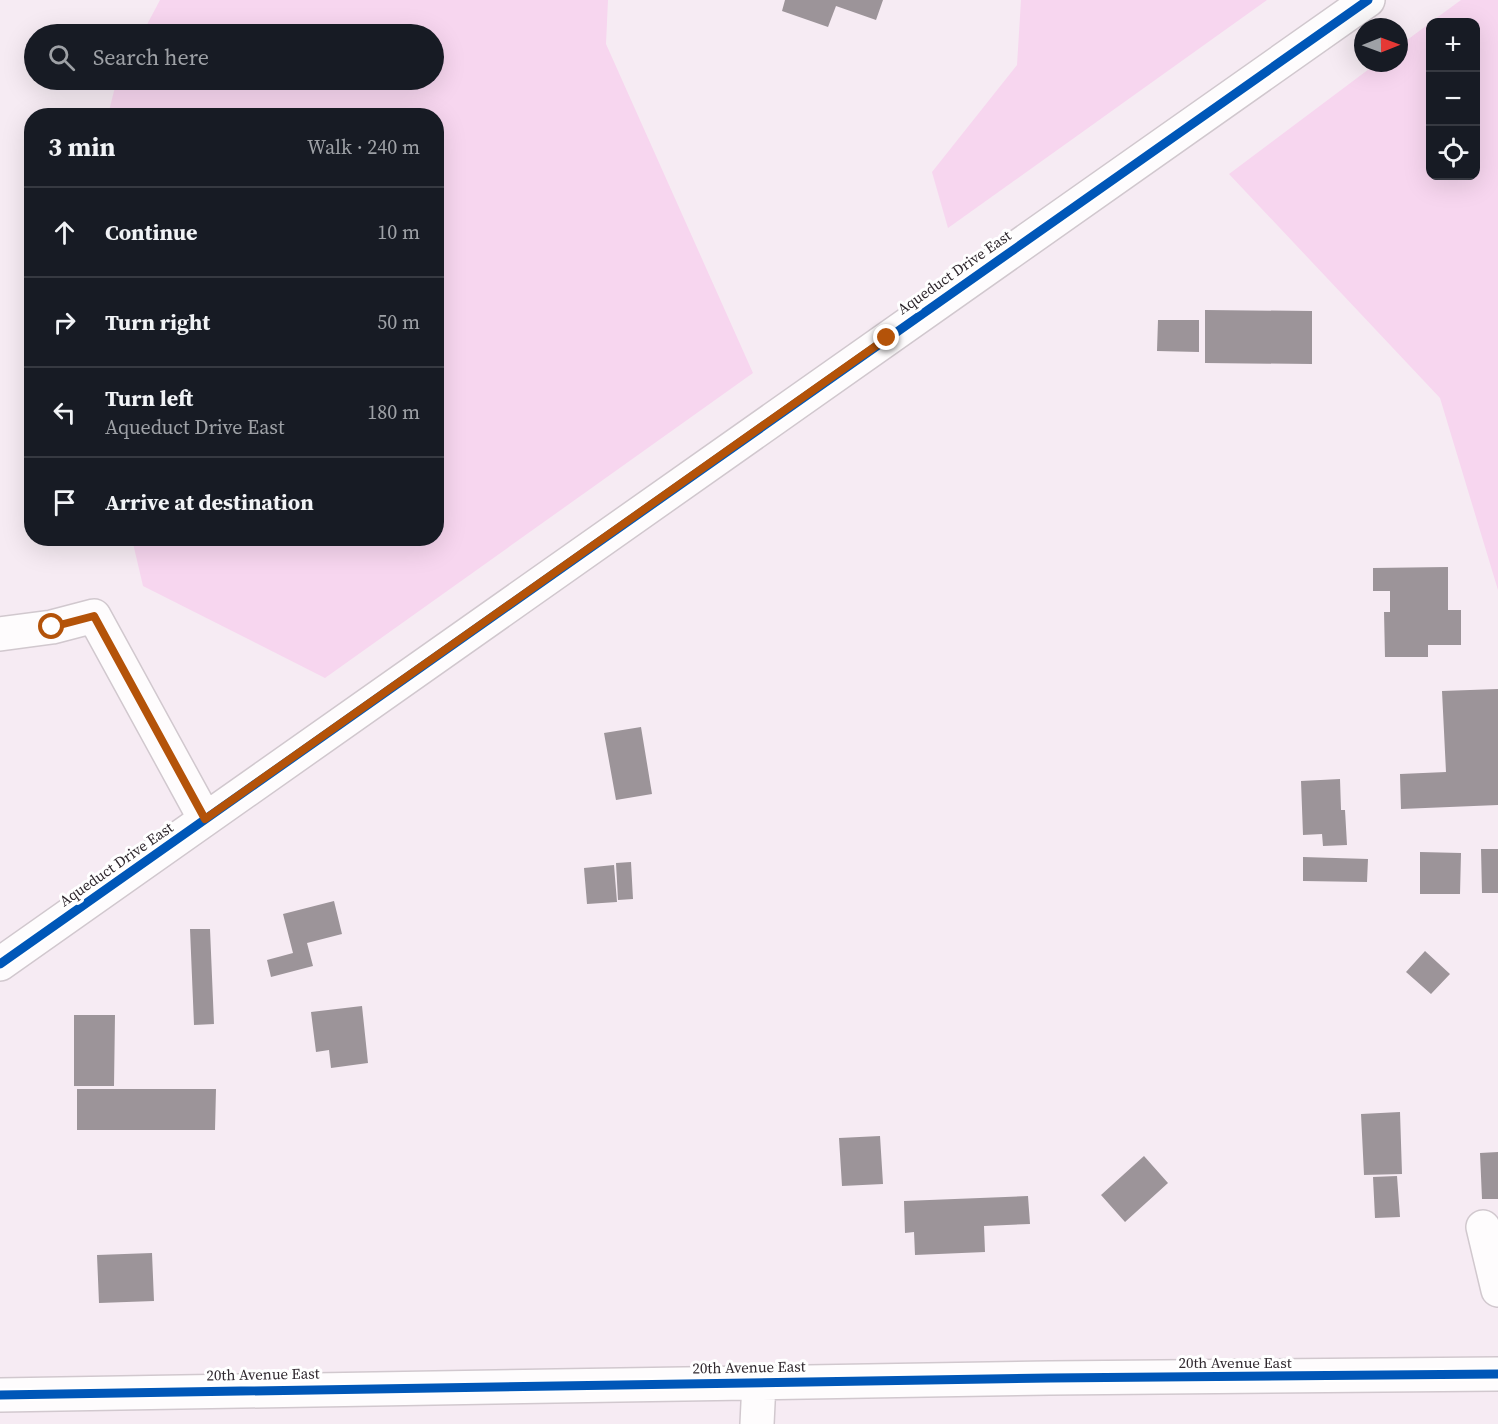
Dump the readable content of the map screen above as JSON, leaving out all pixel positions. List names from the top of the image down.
{
  "streets": {
    "street": ["Aqueduct Drive East", "20th Avenue East"]
  },
  "north": "right",
  "page": {
    "map_buttons": ["+", "−"],
    "search": "Search here",
    "heading": ["3 min", "Walk · 240 m"],
    "list": [
      ["Continue", "10 m"],
      ["Turn right", "50 m"],
      ["Turn left", "Aqueduct Drive East", "180 m"],
      "Arrive at destination"
    ]
  }
}
